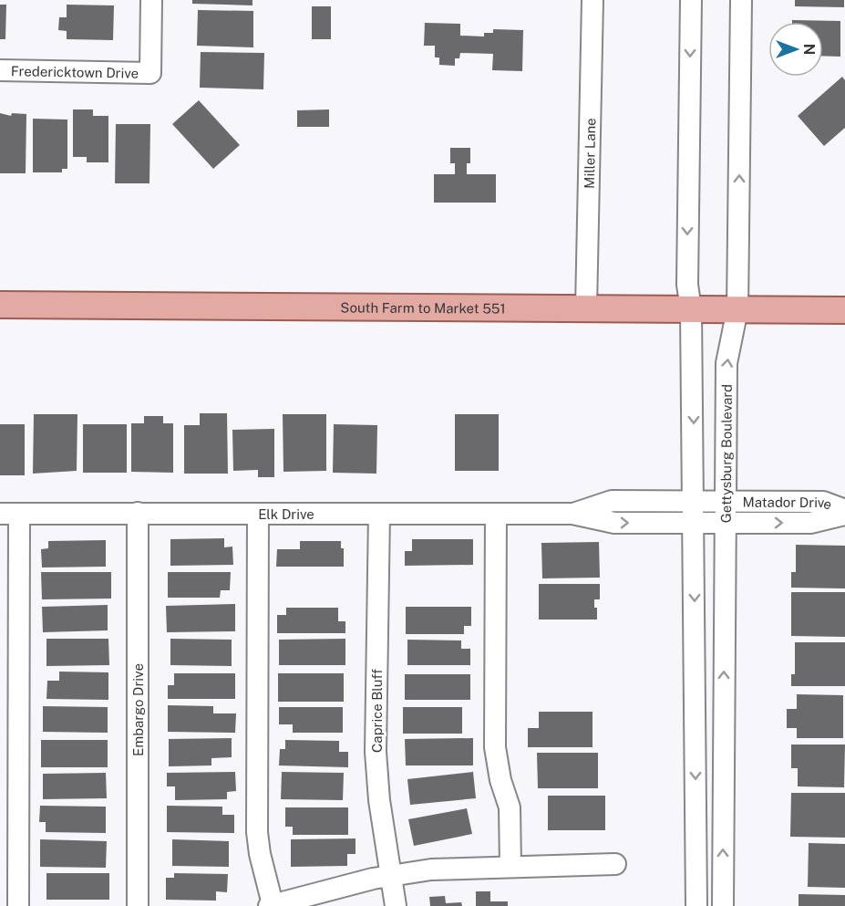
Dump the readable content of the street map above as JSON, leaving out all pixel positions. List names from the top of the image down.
{
  "streets": {
    "main road": ["South Farm to Market 551"],
    "street": [
      "Fredericktown Drive",
      "Miller Lane",
      "Gettysburg Boulevard",
      "Matador Drive",
      "Elk Drive",
      "Embargo Drive",
      "Caprice Bluff"
    ]
  },
  "crossings": [
    ["Miller Lane", "South Farm to Market 551"],
    ["South Farm to Market 551", "Gettysburg Boulevard"],
    ["Gettysburg Boulevard", "Matador Drive"],
    ["Gettysburg Boulevard", "Elk Drive"],
    ["Matador Drive", "Elk Drive"],
    ["Elk Drive", "Embargo Drive"],
    ["Elk Drive", "Caprice Bluff"]
  ],
  "north": "right"
}
